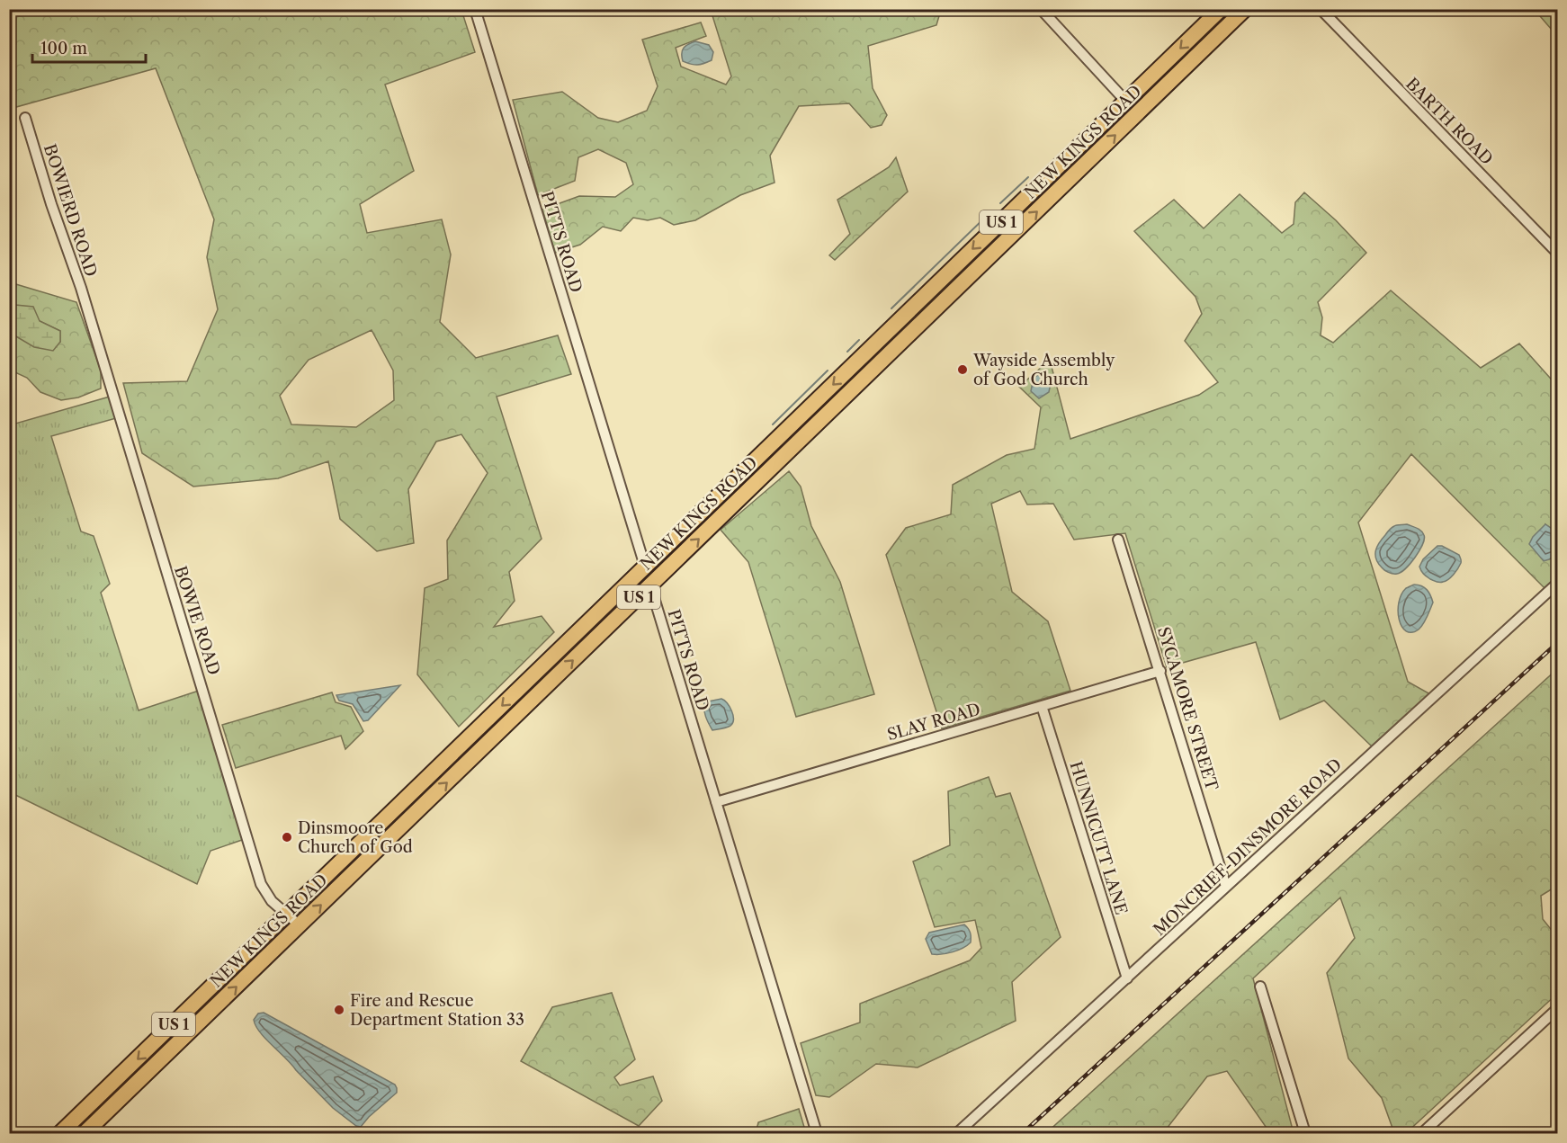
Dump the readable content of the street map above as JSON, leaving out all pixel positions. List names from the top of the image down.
{
  "streets": {
    "highway": ["NEW KINGS ROAD", "US 1"],
    "street": [
      "BARTH ROAD",
      "BOWIERD ROAD",
      "PITTS ROAD",
      "BOWIE ROAD",
      "SYCAMORE STREET",
      "SLAY ROAD",
      "HUNNICUTT LANE",
      "MONCRIEF-DINSMORE ROAD"
    ]
  },
  "crossings": [
    ["NEW KINGS ROAD", "PITTS ROAD"],
    ["NEW KINGS ROAD", "BOWIE ROAD"],
    ["BOWIERD ROAD", "BOWIE ROAD"],
    ["PITTS ROAD", "SLAY ROAD"],
    ["SYCAMORE STREET", "SLAY ROAD"],
    ["SYCAMORE STREET", "MONCRIEF-DINSMORE ROAD"],
    ["SLAY ROAD", "HUNNICUTT LANE"],
    ["HUNNICUTT LANE", "MONCRIEF-DINSMORE ROAD"]
  ],
  "places": ["Wayside Assembly of God Church", "Dinsmoore Church of God", "Fire and Rescue Department Station 33"],
  "scale_bar": "100 m"
}
